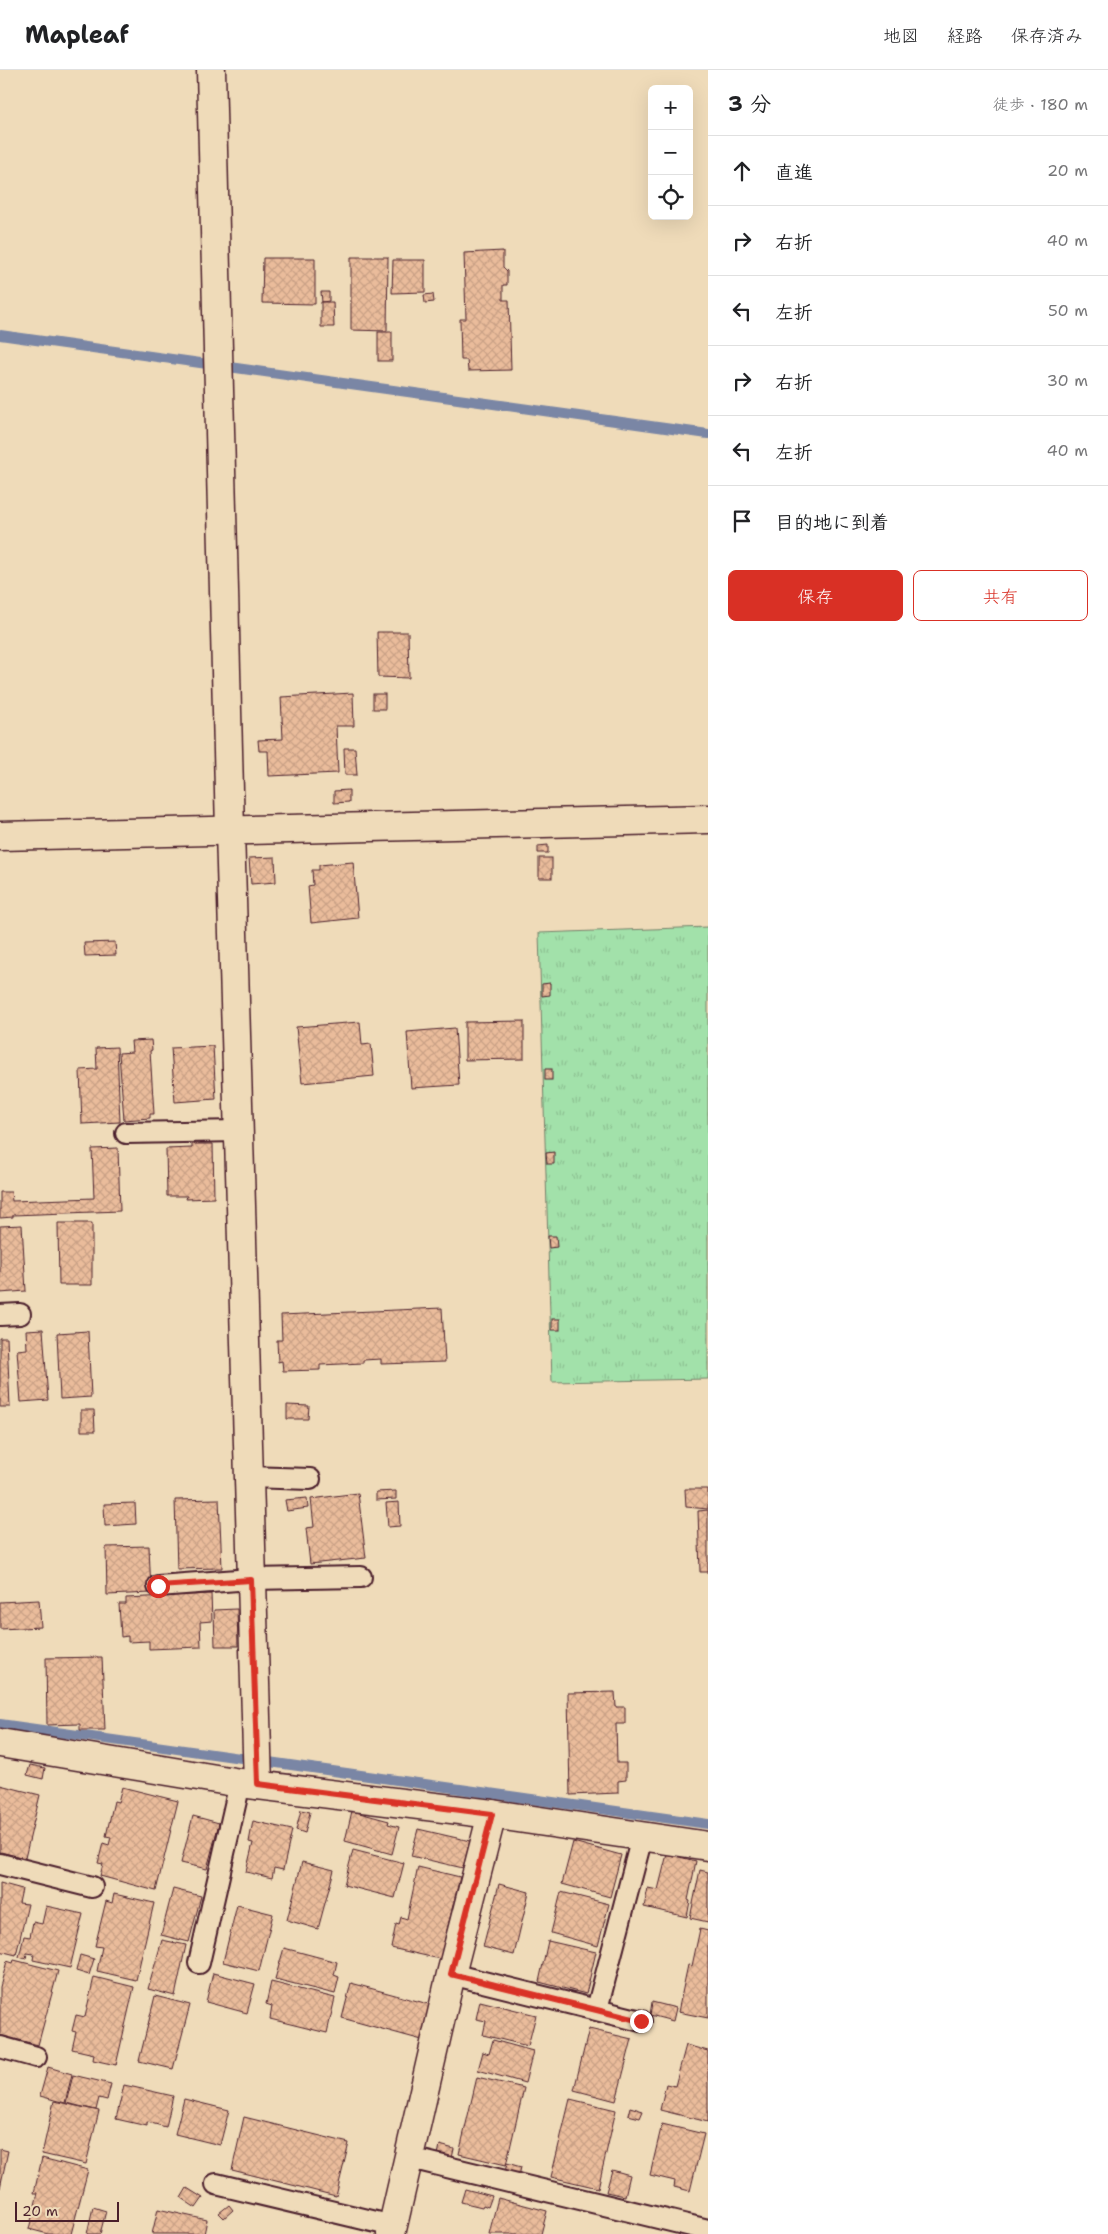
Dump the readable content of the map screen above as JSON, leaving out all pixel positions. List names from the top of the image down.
{
  "scale_bar": "20 m",
  "page": {
    "header": "Mapleaf",
    "nav": ["地図", "経路", "保存済み"],
    "heading": ["3 分", "徒歩 · 180 m"],
    "map_buttons": ["+", "−"],
    "list": [
      ["直進", "20 m"],
      ["右折", "40 m"],
      ["左折", "50 m"],
      ["右折", "30 m"],
      ["左折", "40 m"],
      "目的地に到着"
    ],
    "buttons": ["保存", "共有"],
    "scale": "20 m"
  }
}
